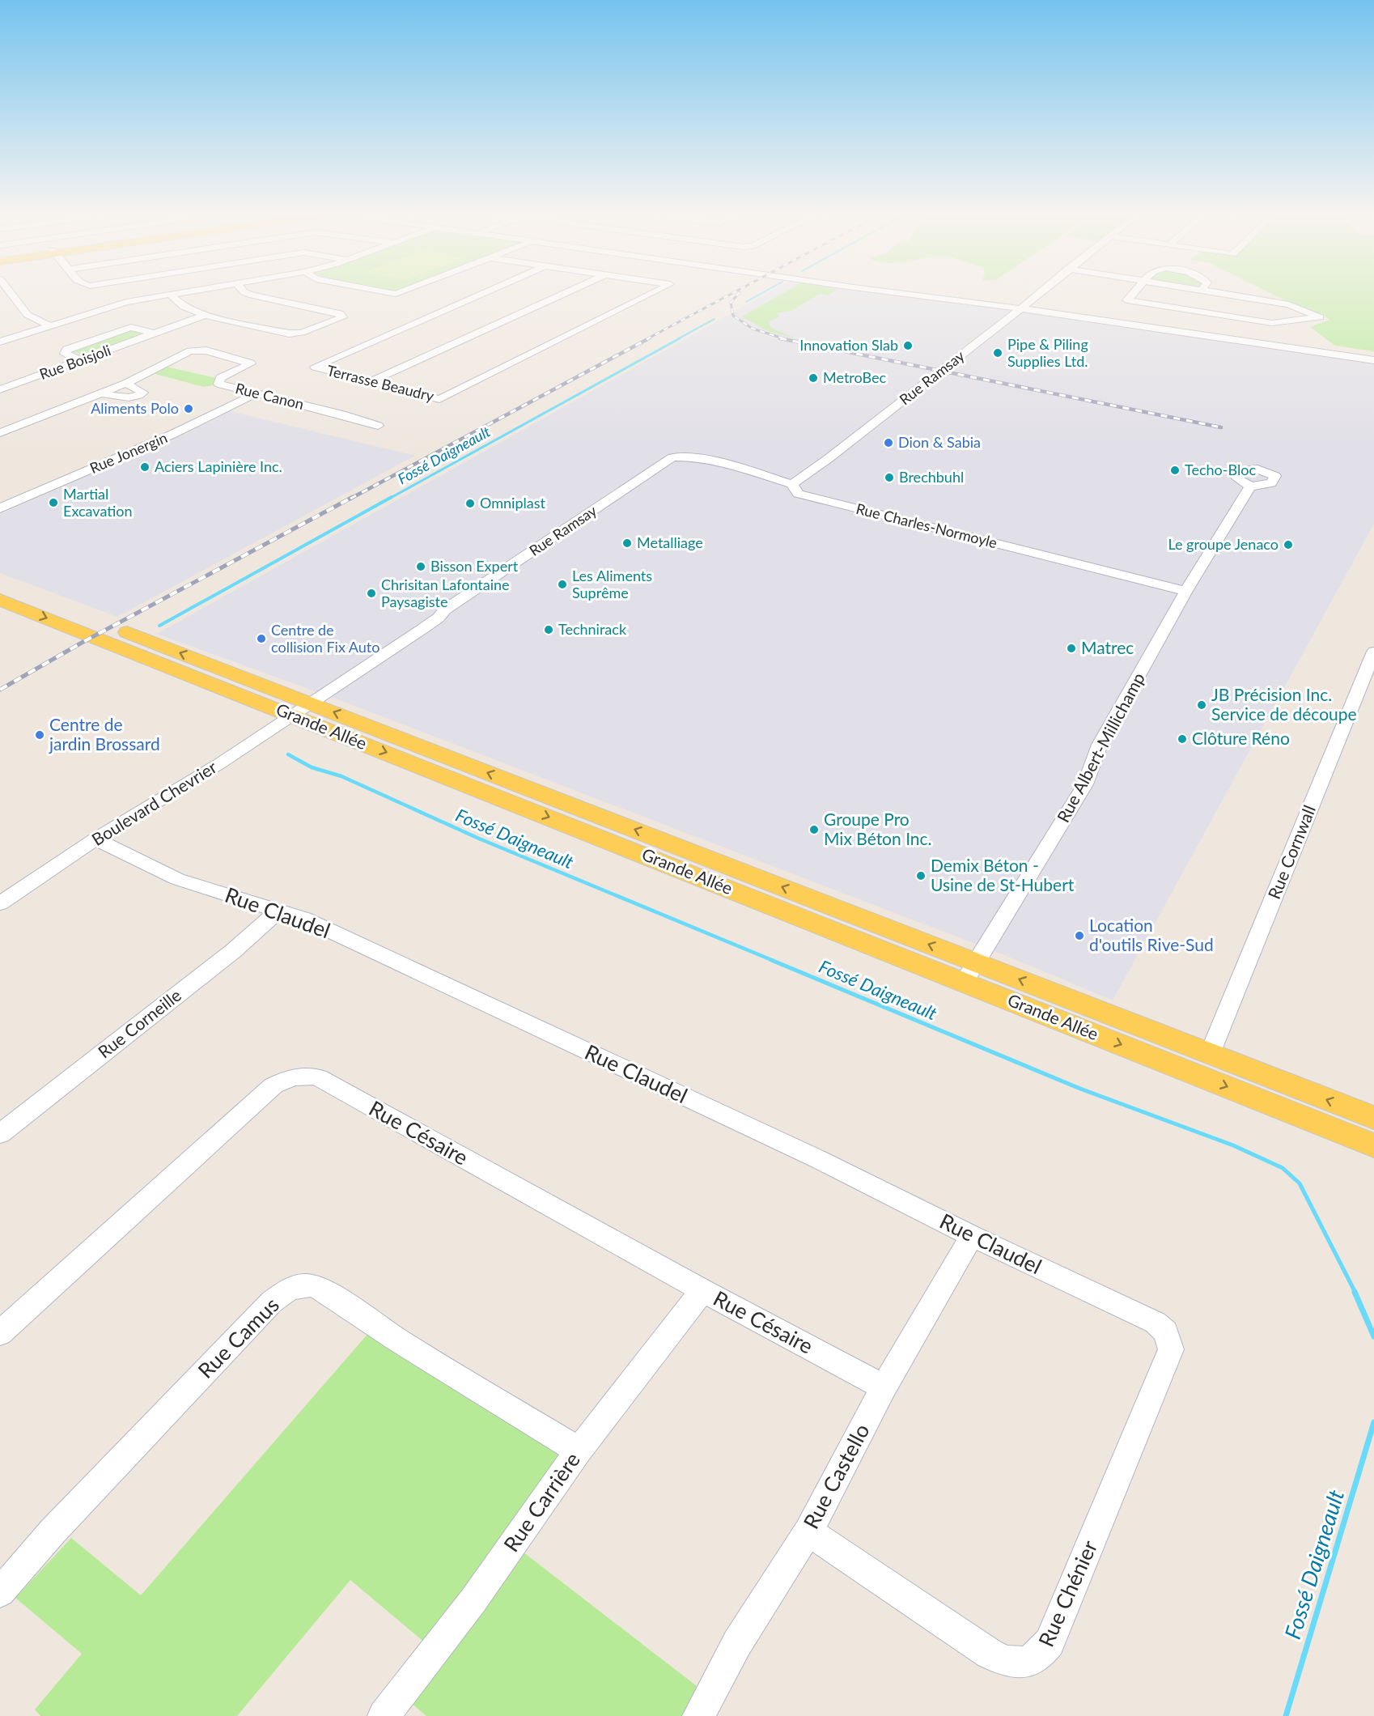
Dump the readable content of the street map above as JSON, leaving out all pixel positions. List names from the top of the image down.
{
  "streets": {
    "main road": ["Grande Allée"],
    "street": [
      "Rue Boisjoli",
      "Rue Ramsay",
      "Terrasse Beaudry",
      "Rue Canon",
      "Rue Jonergin",
      "Rue Charles-Normoyle",
      "Rue Albert-Millichamp",
      "Boulevard Chevrier",
      "Rue Cornwall",
      "Rue Claudel",
      "Rue Corneille",
      "Rue Césaire",
      "Rue Camus",
      "Rue Castello",
      "Rue Carrière",
      "Rue Chénier"
    ]
  },
  "crossings": [
    ["Rue Ramsay", "Rue Charles-Normoyle"],
    ["Rue Ramsay", "Grande Allée"],
    ["Rue Ramsay", "Boulevard Chevrier"],
    ["Rue Canon", "Rue Jonergin"],
    ["Rue Charles-Normoyle", "Rue Albert-Millichamp"],
    ["Grande Allée", "Rue Albert-Millichamp"],
    ["Grande Allée", "Boulevard Chevrier"],
    ["Grande Allée", "Rue Cornwall"],
    ["Boulevard Chevrier", "Rue Claudel"],
    ["Rue Claudel", "Rue Corneille"],
    ["Rue Claudel", "Rue Castello"],
    ["Rue Claudel", "Rue Chénier"],
    ["Rue Césaire", "Rue Castello"],
    ["Rue Césaire", "Rue Carrière"],
    ["Rue Camus", "Rue Carrière"],
    ["Rue Castello", "Rue Chénier"]
  ],
  "water": ["Fossé Daigneault"],
  "places": [
    "Innovation Slab",
    "Pipe & Piling Supplies Ltd.",
    "MetroBec",
    "Aliments Polo",
    "Dion & Sabia",
    "Aciers Lapinière Inc.",
    "Techo-Bloc",
    "Brechbuhl",
    "Martial Excavation",
    "Omniplast",
    "Metalliage",
    "Le groupe Jenaco",
    "Bisson Expert",
    "Les Aliments Suprême",
    "Chrisitan Lafontaine Paysagiste",
    "Technirack",
    "Centre de collision Fix Auto",
    "Matrec",
    "JB Précision Inc. Service de découpe",
    "Centre de jardin Brossard",
    "Clôture Réno",
    "Groupe Pro Mix Béton Inc.",
    "Demix Béton - Usine de St-Hubert",
    "Location d'outils Rive-Sud"
  ]
}
